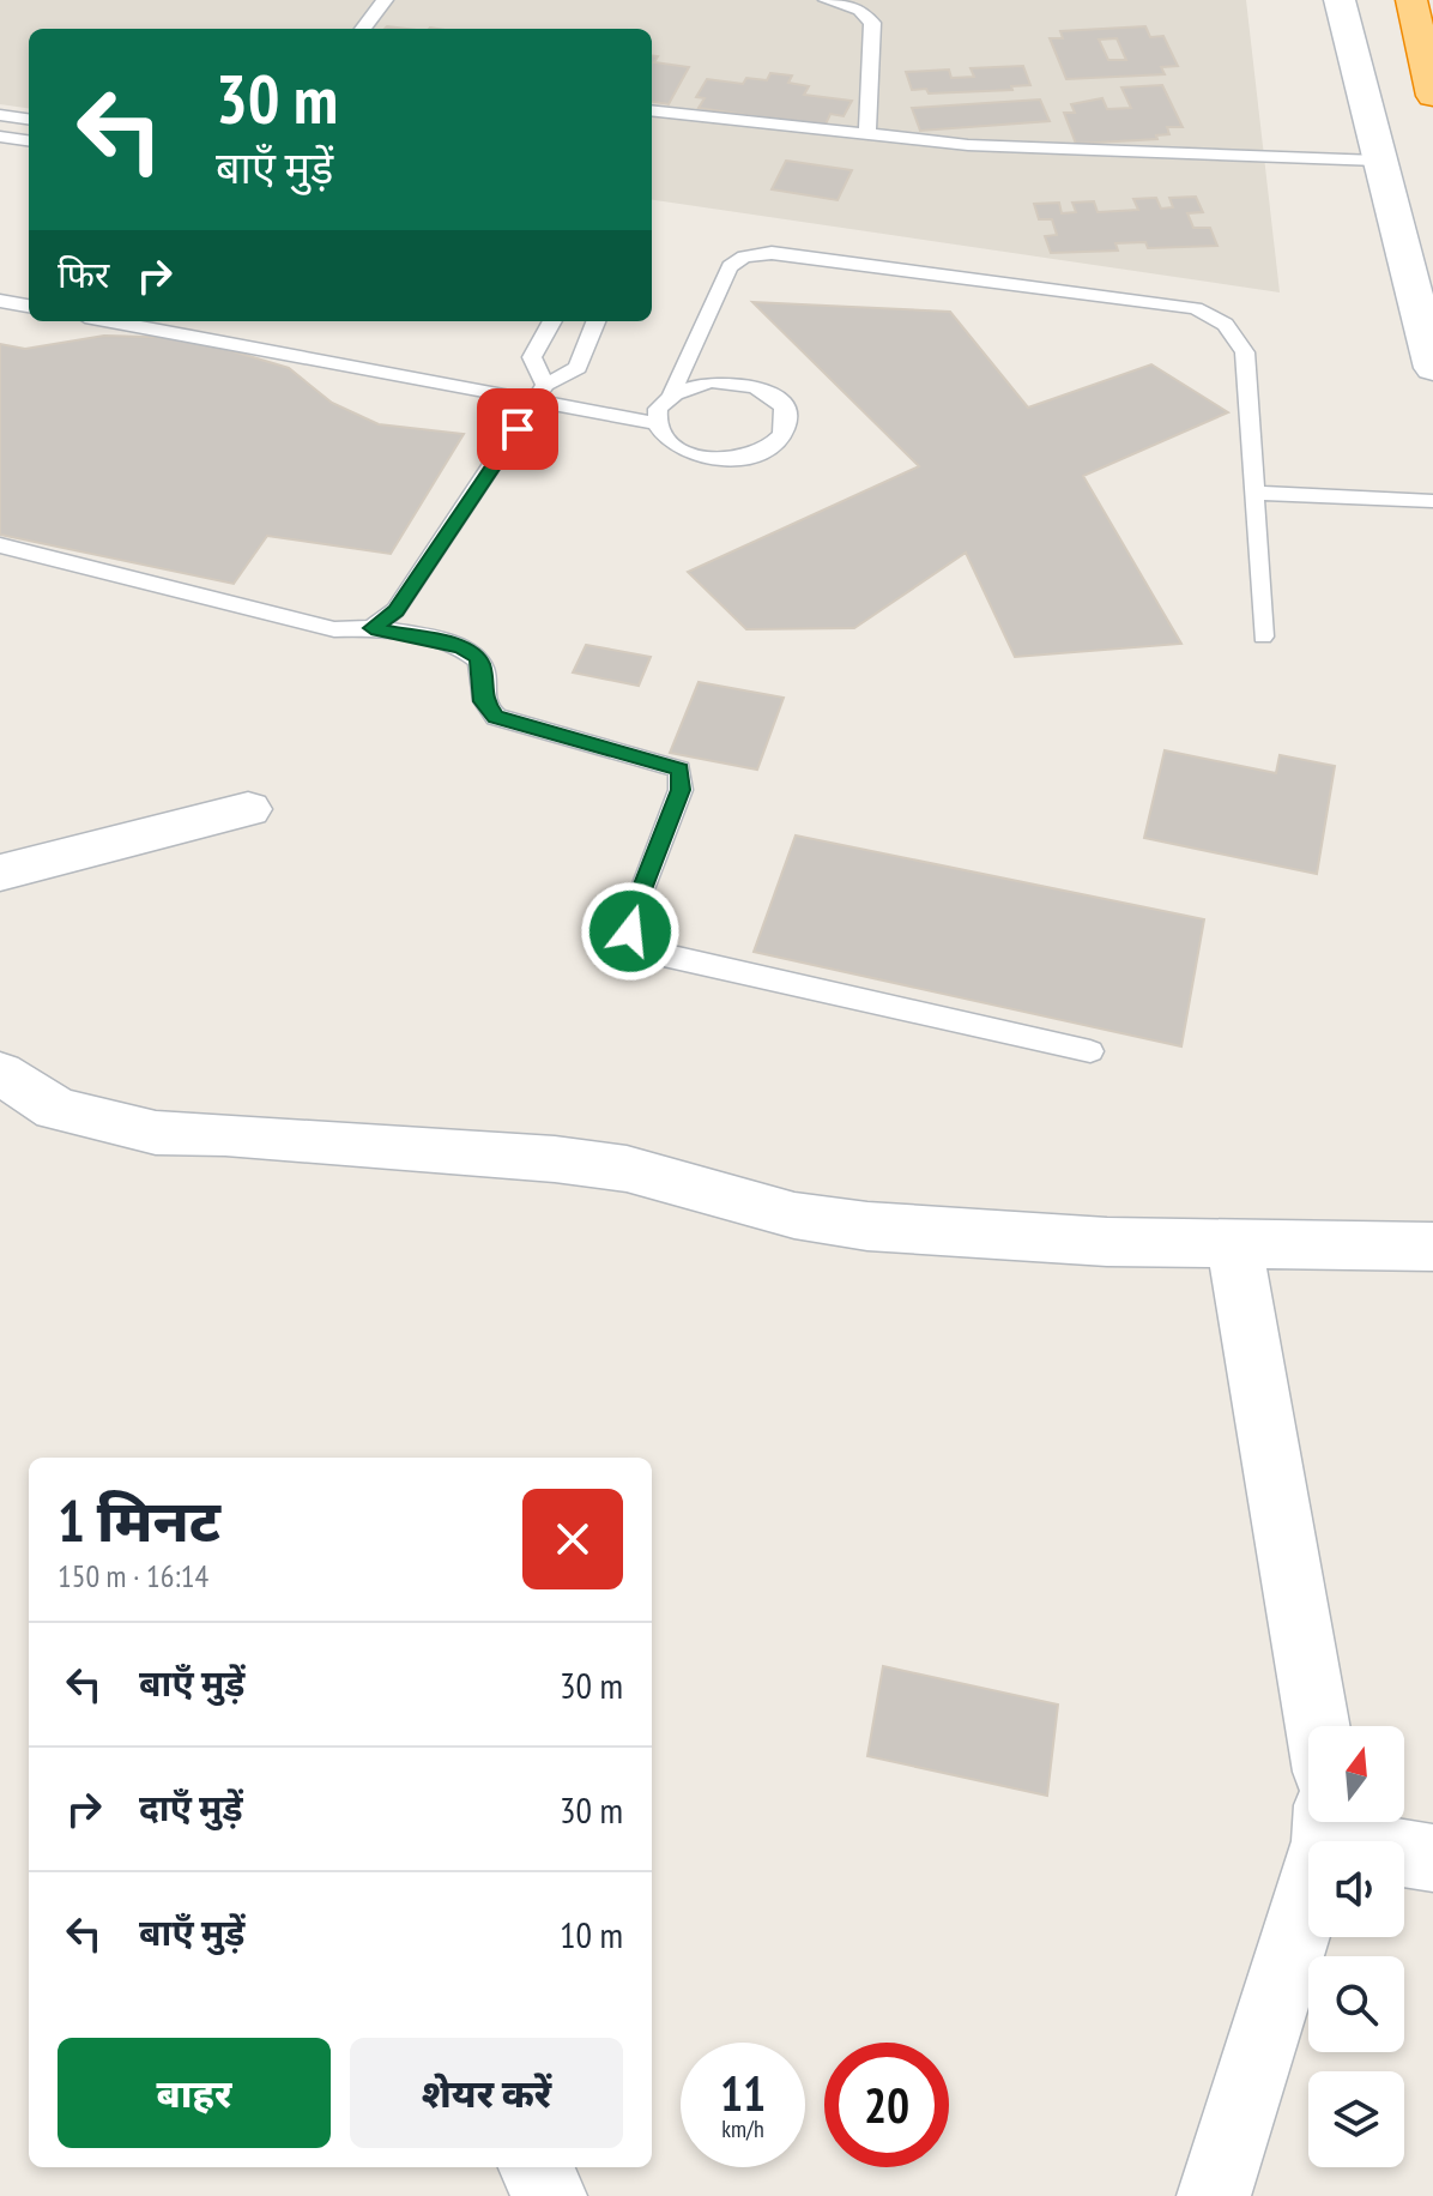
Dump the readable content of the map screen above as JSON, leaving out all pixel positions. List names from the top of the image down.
{
  "north": "top",
  "page": {
    "turn": ["30 m", "बाएँ मुड़ें"],
    "then": "फिर",
    "heading": ["1 मिनट", "150 m · 16:14"],
    "list": [
      {
        "name": "बाएँ मुड़ें",
        "value": "30 m"
      },
      {
        "name": "दाएँ मुड़ें",
        "value": "30 m"
      },
      {
        "name": "बाएँ मुड़ें",
        "value": "10 m"
      }
    ],
    "buttons": ["बाहर", "शेयर करें"],
    "speed": "11 km/h",
    "limit": "20"
  }
}
